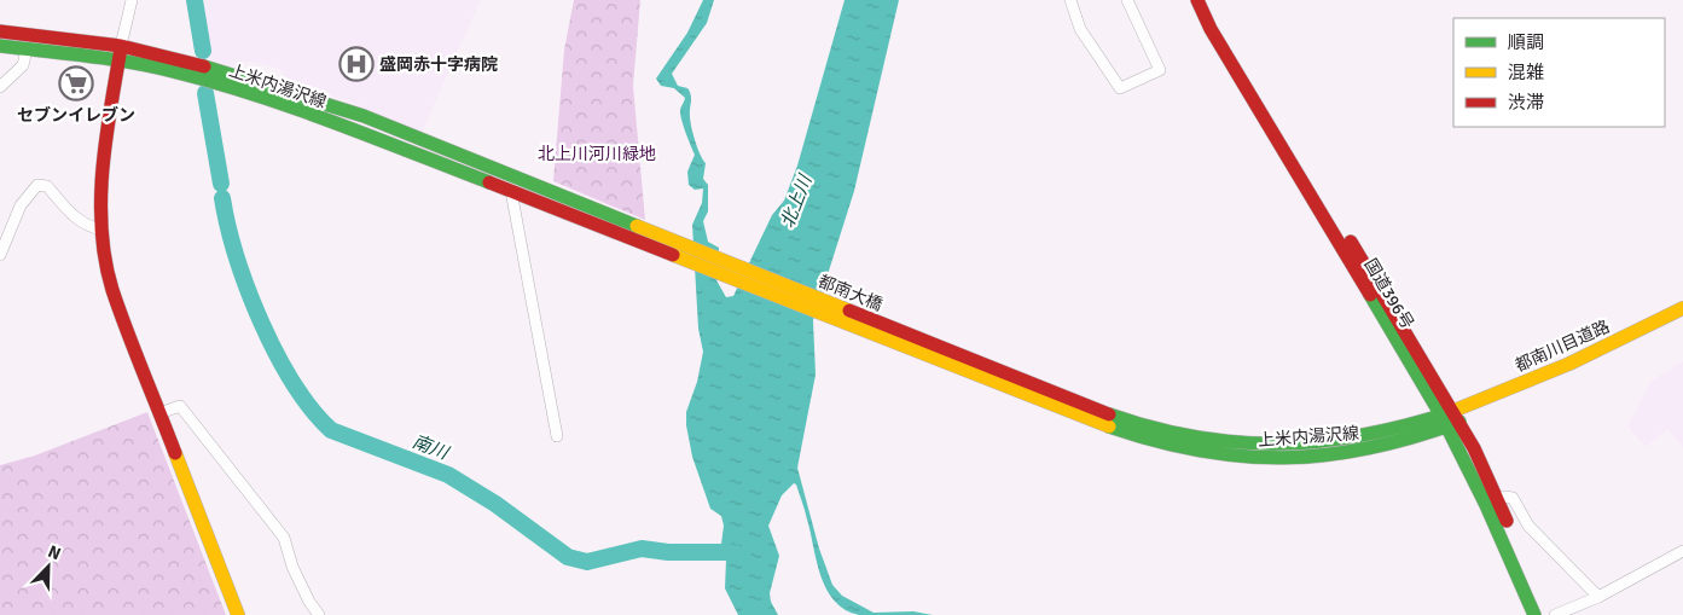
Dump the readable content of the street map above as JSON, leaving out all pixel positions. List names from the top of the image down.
{
  "streets": {
    "main road": [
      "上米内湯沢線",
      "都南大橋",
      "国道396号",
      "都南川目道路"
    ]
  },
  "crossings": [
    ["上米内湯沢線", "都南大橋"],
    ["上米内湯沢線", "国道396号"],
    ["上米内湯沢線", "都南川目道路"],
    ["国道396号", "都南川目道路"]
  ],
  "water": ["北上川", "南川"],
  "parks": ["北上川河川緑地"],
  "places": {
    "hospital": ["盛岡赤十字病院"],
    "supermarket": ["セブンイレブン"]
  },
  "legend": ["順調", "混雑", "渋滞"],
  "north": "top right"
}
